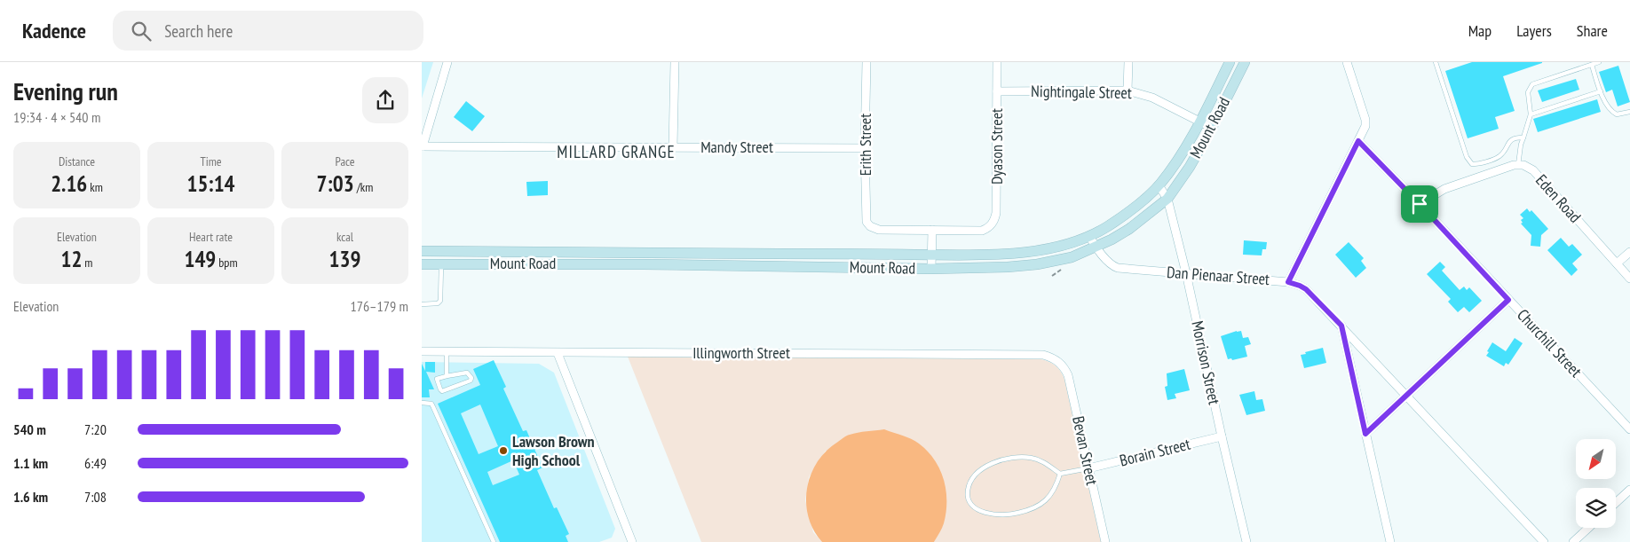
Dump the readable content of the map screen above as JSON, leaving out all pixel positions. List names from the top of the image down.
{
  "streets": {
    "main road": ["Mount Road"],
    "street": [
      "Nightingale Street",
      "Erith Street",
      "Dyason Street",
      "Mandy Street",
      "Eden Road",
      "Dan Pienaar Street",
      "Churchill Street",
      "Illingworth Street",
      "Morrison Street",
      "Bevan Street",
      "Borain Street"
    ]
  },
  "crossings": [
    ["Nightingale Street", "Mount Road"],
    ["Nightingale Street", "Dyason Street"],
    ["Mount Road", "Dan Pienaar Street"],
    ["Mount Road", "Morrison Street"],
    ["Erith Street", "Dyason Street"],
    ["Erith Street", "Mandy Street"],
    ["Eden Road", "Churchill Street"],
    ["Dan Pienaar Street", "Morrison Street"],
    ["Illingworth Street", "Bevan Street"],
    ["Morrison Street", "Borain Street"],
    ["Bevan Street", "Borain Street"]
  ],
  "districts": ["MILLARD GRANGE"],
  "places": ["Lawson Brown High School"],
  "north": "bottom left",
  "page": {
    "header": "Kadence",
    "search": "Search here",
    "nav": ["Map", "Layers", "Share"],
    "heading": ["Evening run", "19:34 · 4 × 540 m"],
    "stats": [
      ["Distance", "2.16 km"],
      ["Time", "15:14"],
      ["Pace", "7:03 /km"],
      ["Elevation", "12 m"],
      ["Heart rate", "149 bpm"],
      ["kcal", "139"]
    ],
    "chart": ["Elevation", "176–179 m"],
    "list": [
      {
        "name": "540 m",
        "note": "7:20"
      },
      {
        "name": "1.1 km",
        "note": "6:49"
      },
      {
        "name": "1.6 km",
        "note": "7:08"
      }
    ]
  }
}
